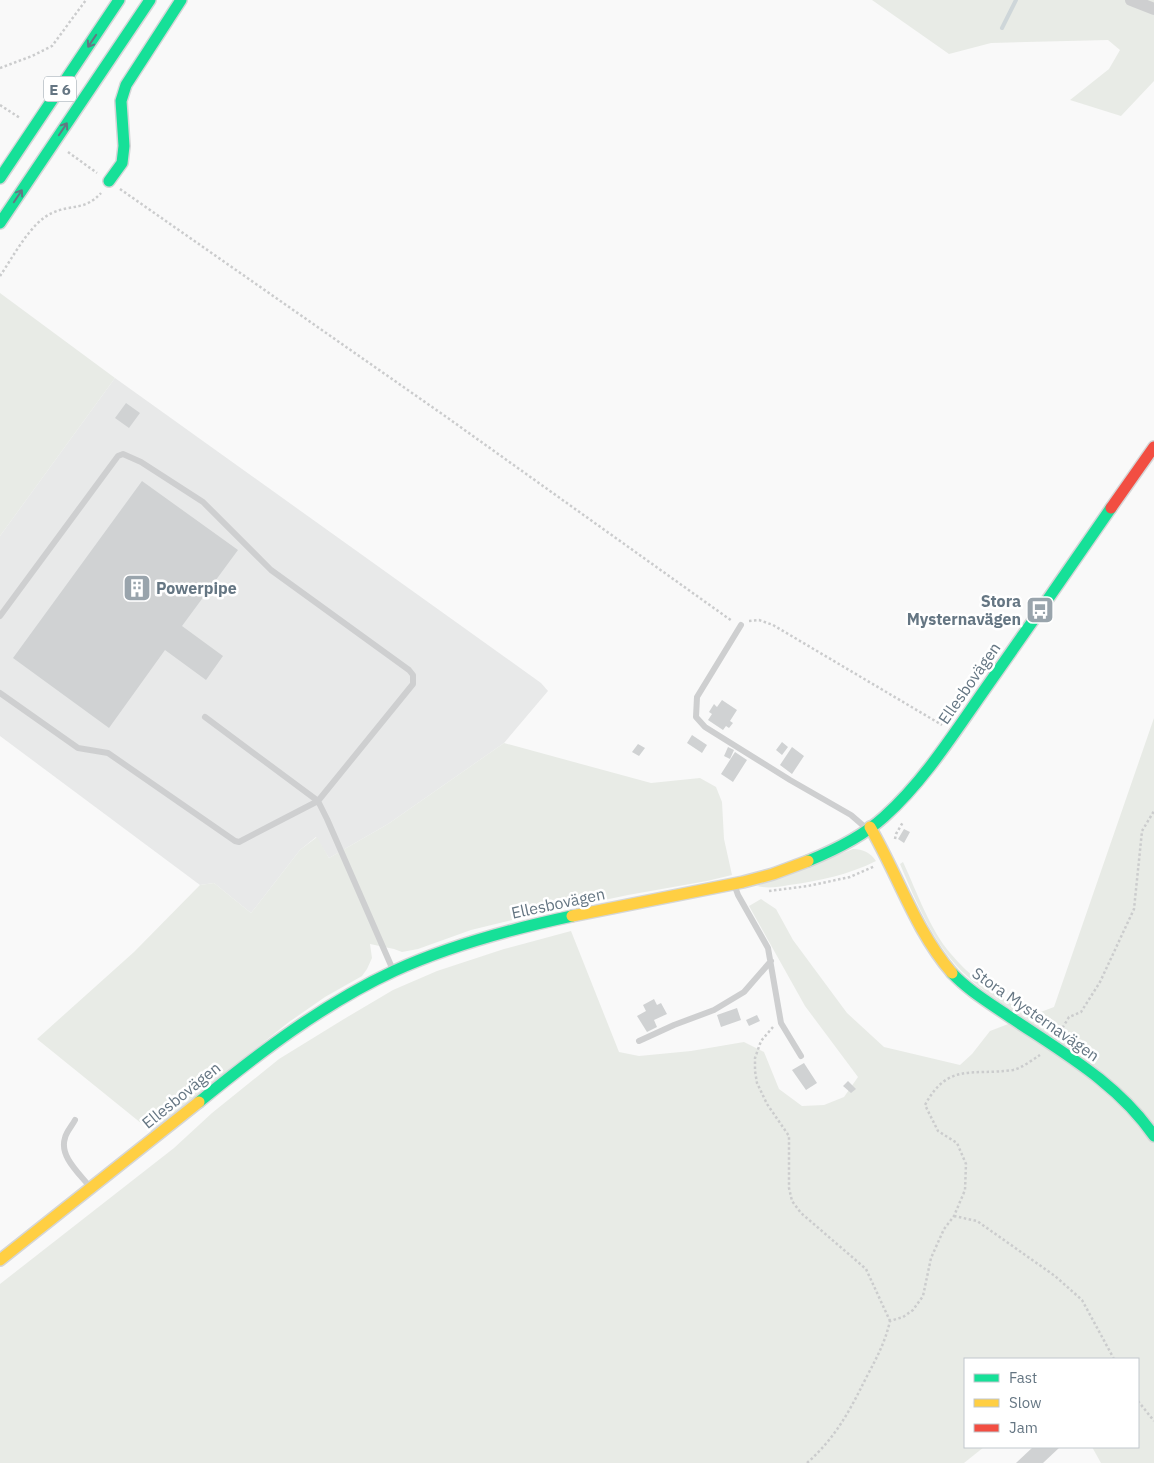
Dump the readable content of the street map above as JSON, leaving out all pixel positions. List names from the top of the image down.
{
  "streets": {
    "main road": ["E 6", "Ellesbovägen", "Stora Mysternavägen"]
  },
  "crossings": [
    ["Ellesbovägen", "Stora Mysternavägen"]
  ],
  "places": {
    "building": ["Powerpipe"],
    "bus stop": ["Stora Mysternavägen"]
  },
  "legend": ["Fast", "Slow", "Jam"]
}
